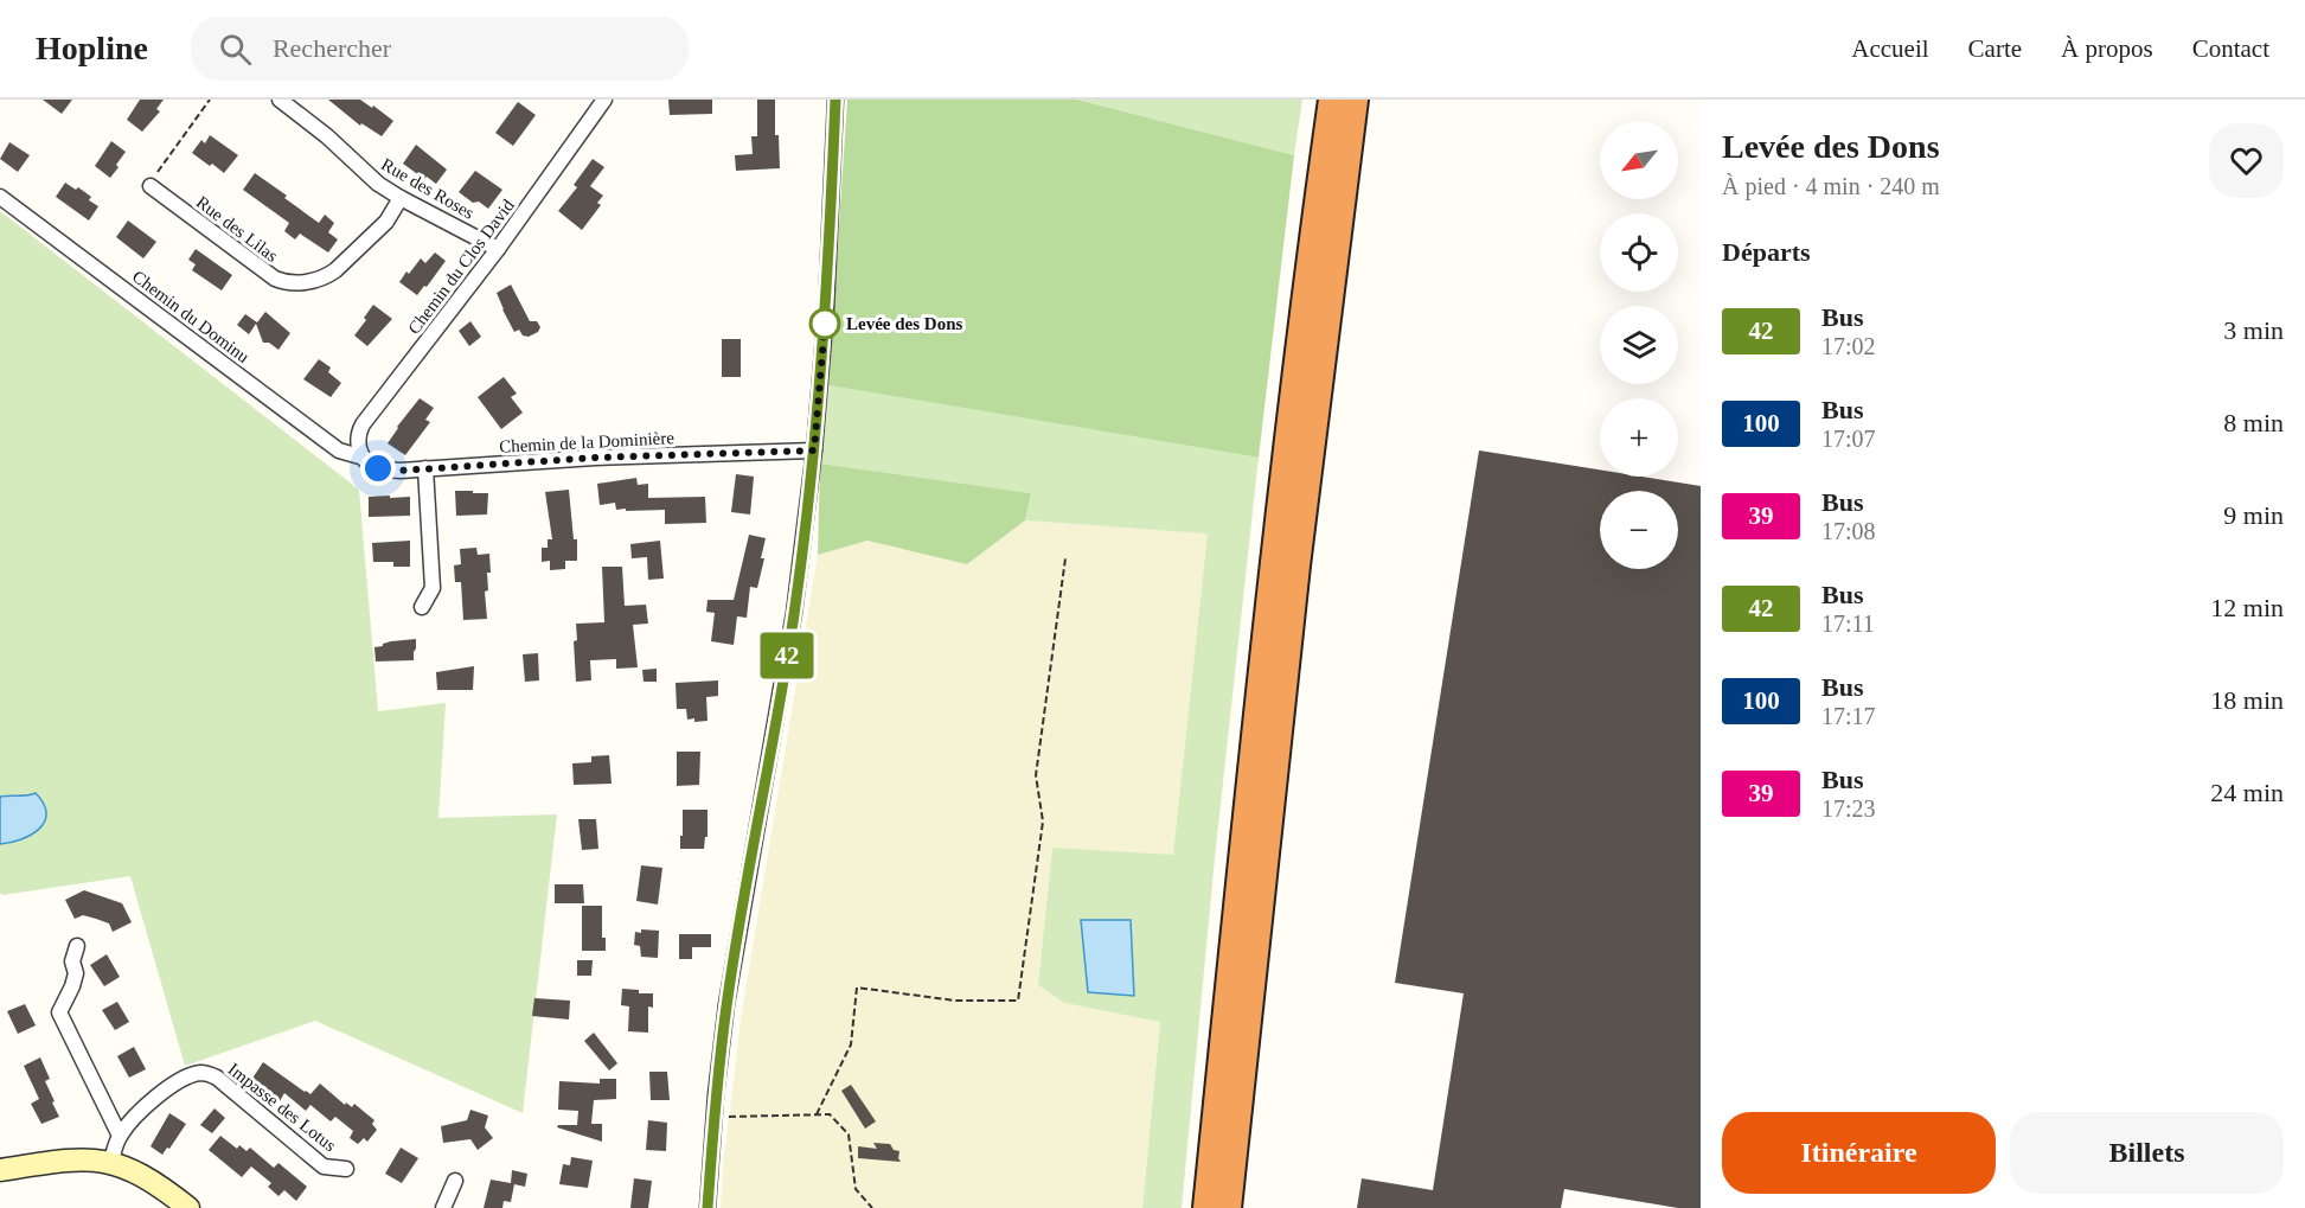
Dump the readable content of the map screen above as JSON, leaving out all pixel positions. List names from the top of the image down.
{
  "streets": {
    "street": [
      "Rue des Roses",
      "Rue des Lilas",
      "Chemin du Clos David",
      "Chemin du Dominu",
      "Chemin de la Dominière",
      "Impasse des Lotus"
    ]
  },
  "crossings": [
    ["Rue des Roses", "Rue des Lilas"],
    ["Rue des Roses", "Chemin du Clos David"],
    ["Chemin du Clos David", "Chemin du Dominu"],
    ["Chemin du Clos David", "Chemin de la Dominière"],
    ["Chemin du Dominu", "Chemin de la Dominière"]
  ],
  "places": ["Levée des Dons"],
  "lines": ["bus line 42"],
  "north": "bottom left",
  "page": {
    "header": "Hopline",
    "search": "Rechercher",
    "nav": [
      "Accueil",
      "Carte",
      "À propos",
      "Contact"
    ],
    "on_map": "42",
    "heading": [
      ["Levée des Dons", "À pied · 4 min · 240 m"],
      "Départs"
    ],
    "map_buttons": ["+", "−"],
    "list": [
      {
        "mark": "42",
        "name": "Bus",
        "note": "17:02",
        "value": "3 min"
      },
      {
        "mark": "100",
        "name": "Bus",
        "note": "17:07",
        "value": "8 min"
      },
      {
        "mark": "39",
        "name": "Bus",
        "note": "17:08",
        "value": "9 min"
      },
      {
        "mark": "42",
        "name": "Bus",
        "note": "17:11",
        "value": "12 min"
      },
      {
        "mark": "100",
        "name": "Bus",
        "note": "17:17",
        "value": "18 min"
      },
      {
        "mark": "39",
        "name": "Bus",
        "note": "17:23",
        "value": "24 min"
      }
    ],
    "buttons": ["Itinéraire", "Billets"]
  }
}
